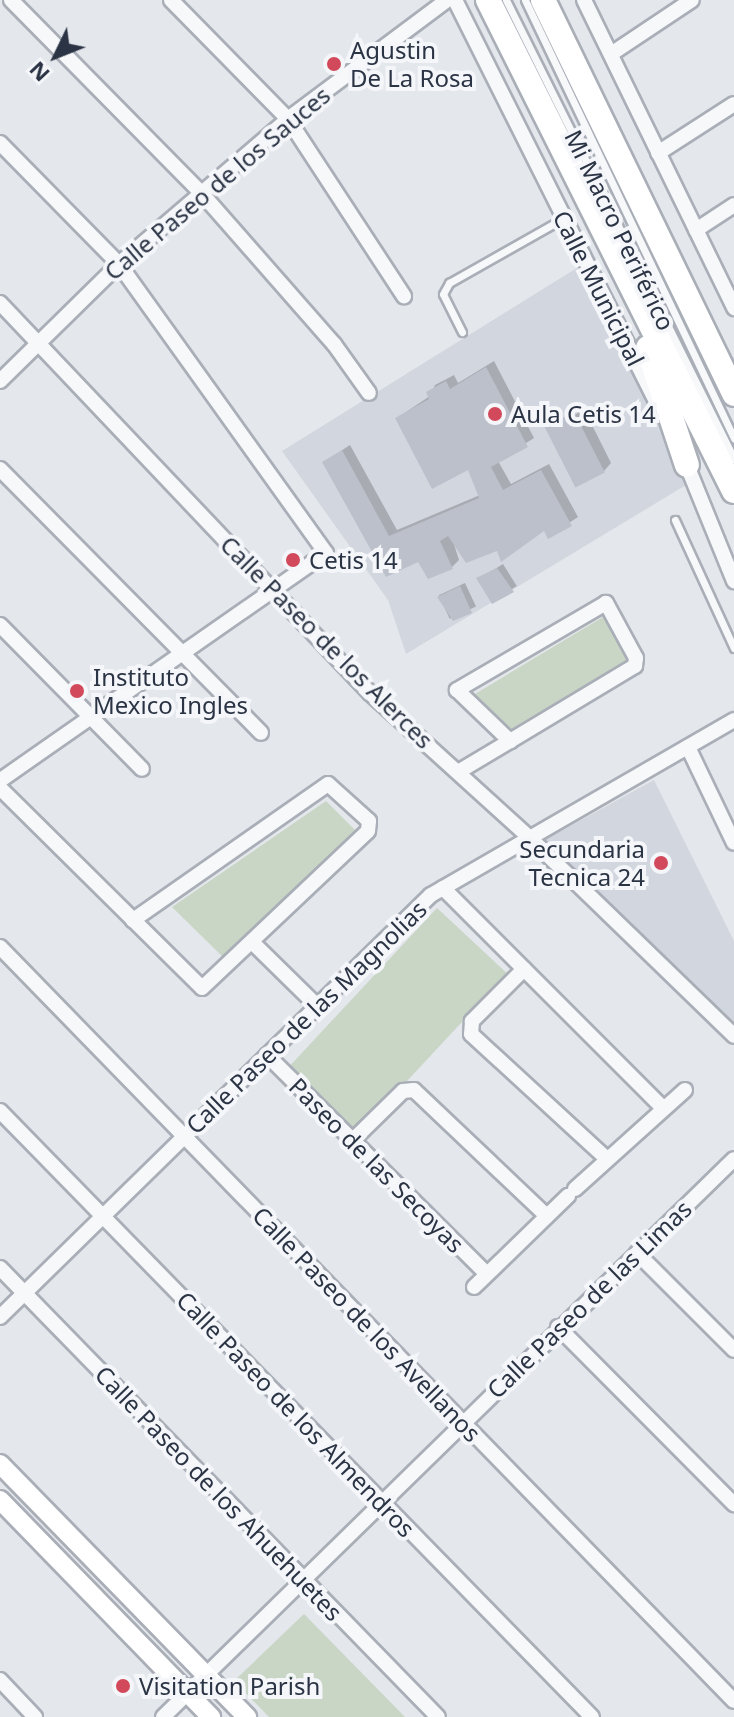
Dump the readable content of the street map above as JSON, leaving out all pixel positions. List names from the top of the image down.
{
  "streets": {
    "street": [
      "Calle Paseo de los Sauces",
      "Calle Municipal",
      "Calle Paseo de los Alerces",
      "Calle Paseo de las Magnolias",
      "Paseo de las Secoyas",
      "Calle Paseo de las Limas",
      "Calle Paseo de los Avellanos",
      "Calle Paseo de los Almendros",
      "Calle Paseo de los Ahuehuetes"
    ],
    "lane": ["Mi Macro Periférico"]
  },
  "crossings": [
    ["Calle Paseo de los Sauces", "Calle Paseo de los Alerces"],
    ["Calle Paseo de los Alerces", "Calle Paseo de las Magnolias"],
    ["Calle Paseo de las Magnolias", "Paseo de las Secoyas"],
    ["Calle Paseo de las Magnolias", "Calle Paseo de los Avellanos"],
    ["Calle Paseo de las Magnolias", "Calle Paseo de los Almendros"],
    ["Calle Paseo de las Magnolias", "Calle Paseo de los Ahuehuetes"],
    ["Calle Paseo de las Limas", "Calle Paseo de los Avellanos"],
    ["Calle Paseo de las Limas", "Calle Paseo de los Almendros"],
    ["Calle Paseo de las Limas", "Calle Paseo de los Ahuehuetes"]
  ],
  "places": [
    "Agustin De La Rosa",
    "Aula Cetis 14",
    "Cetis 14",
    "Instituto Mexico Ingles",
    "Secundaria Tecnica 24",
    "Visitation Parish"
  ],
  "north": "bottom left"
}
